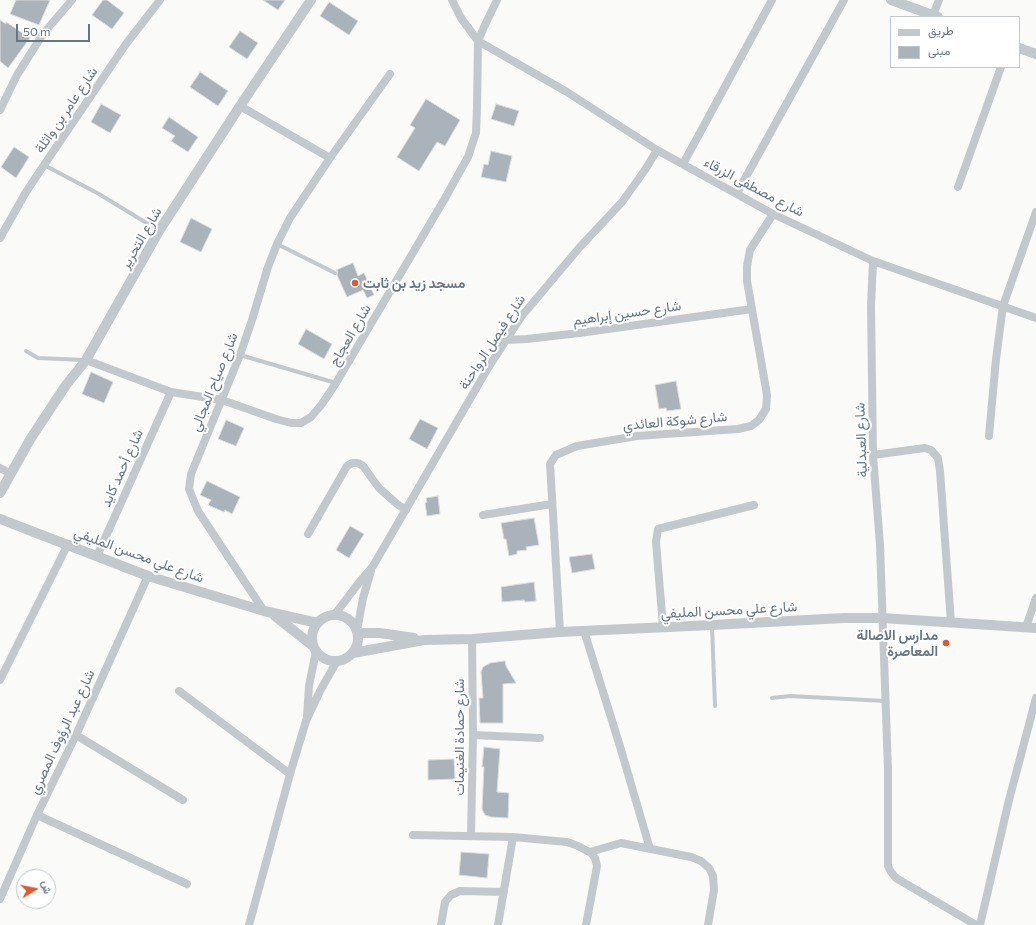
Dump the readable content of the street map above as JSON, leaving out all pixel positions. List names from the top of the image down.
{
  "streets": {
    "street": [
      "شارع عامر بن واثلة",
      "شارع مصطفى الزرقاء",
      "شارع التحرير",
      "شارع حسين إبراهيم",
      "شارع العجاج",
      "شارع فيصل الرواحنة",
      "شارع صياح المجالي",
      "شارع شوكة العائدي",
      "شارع العبدلية",
      "شارع أحمد كايد",
      "شارع علي محسن المليفي",
      "شارع عبد الرؤوف المصري",
      "شارع حمادة الغنيمات"
    ]
  },
  "crossings": [
    ["شارع مصطفى الزرقاء", "شارع العجاج"],
    ["شارع مصطفى الزرقاء", "شارع فيصل الرواحنة"],
    ["شارع مصطفى الزرقاء", "شارع شوكة العائدي"],
    ["شارع مصطفى الزرقاء", "شارع العبدلية"],
    ["شارع التحرير", "شارع العجاج"],
    ["شارع حسين إبراهيم", "شارع فيصل الرواحنة"],
    ["شارع حسين إبراهيم", "شارع شوكة العائدي"],
    ["شارع العجاج", "شارع صياح المجالي"],
    ["شارع العجاج", "شارع أحمد كايد"],
    ["شارع فيصل الرواحنة", "شارع علي محسن المليفي"],
    ["شارع صياح المجالي", "شارع علي محسن المليفي"],
    ["شارع شوكة العائدي", "شارع علي محسن المليفي"],
    ["شارع العبدلية", "شارع علي محسن المليفي"],
    ["شارع أحمد كايد", "شارع علي محسن المليفي"],
    ["شارع علي محسن المليفي", "شارع عبد الرؤوف المصري"],
    ["شارع علي محسن المليفي", "شارع حمادة الغنيمات"]
  ],
  "places": ["مسجد زيد بن ثابت", "مدارس الاصالة المعاصرة"],
  "legend": ["طريق", "مبنى"],
  "scale_bar": "50 m",
  "north": "right"
}
